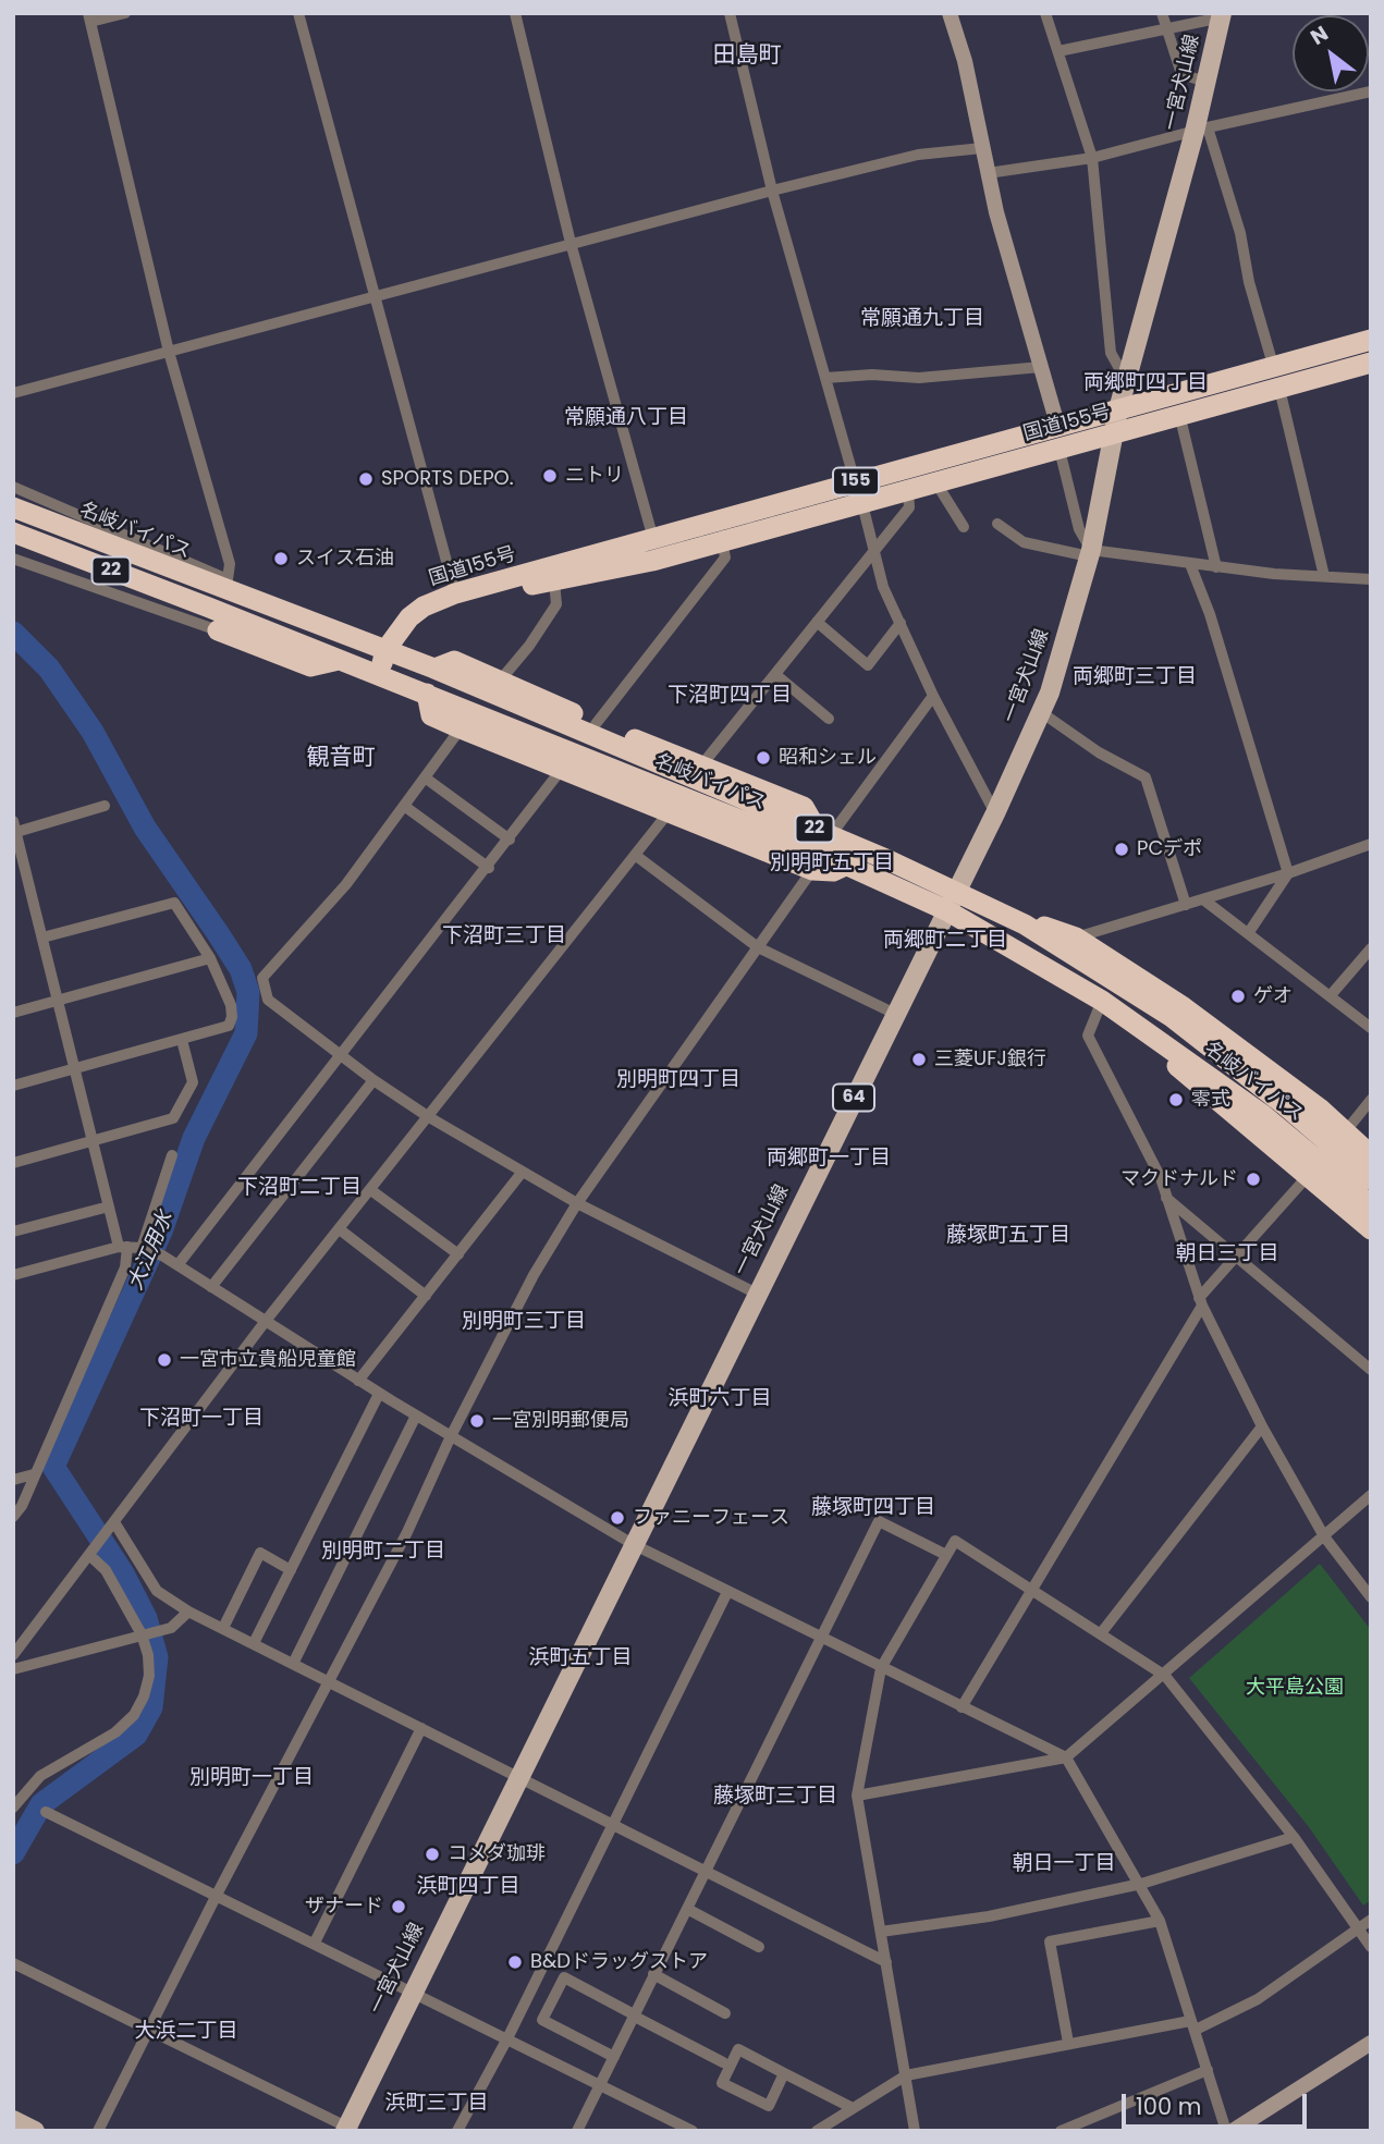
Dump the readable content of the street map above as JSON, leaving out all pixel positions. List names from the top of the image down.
{
  "streets": {
    "highway": [
      "国道155号",
      "155",
      "名岐バイパス",
      "22"
    ],
    "main road": ["一宮犬山線", "64"]
  },
  "crossings": [
    ["一宮犬山線", "国道155号"],
    ["一宮犬山線", "名岐バイパス"],
    ["国道155号", "名岐バイパス"],
    ["名岐バイパス", "22"]
  ],
  "districts": [
    "田島町",
    "常願通九丁目",
    "両郷町四丁目",
    "常願通八丁目",
    "両郷町三丁目",
    "下沼町四丁目",
    "観音町",
    "別明町五丁目",
    "下沼町三丁目",
    "両郷町二丁目",
    "別明町四丁目",
    "両郷町一丁目",
    "下沼町二丁目",
    "藤塚町五丁目",
    "朝日三丁目",
    "別明町三丁目",
    "浜町六丁目",
    "下沼町一丁目",
    "藤塚町四丁目",
    "別明町二丁目",
    "浜町五丁目",
    "別明町一丁目",
    "藤塚町三丁目",
    "朝日一丁目",
    "浜町四丁目",
    "大浜二丁目",
    "浜町三丁目"
  ],
  "water": ["大江用水"],
  "parks": ["大平島公園"],
  "places": [
    "ニトリ",
    "SPORTS DEPO.",
    "スイス石油",
    "昭和シェル",
    "PCデポ",
    "ゲオ",
    "三菱UFJ銀行",
    "零式",
    "マクドナルド",
    "一宮市立貴船児童館",
    "一宮別明郵便局",
    "ファニーフェース",
    "コメダ珈琲",
    "ザナード",
    "B&Dドラッグストア"
  ],
  "scale_bar": "100 m",
  "north": "top left"
}
